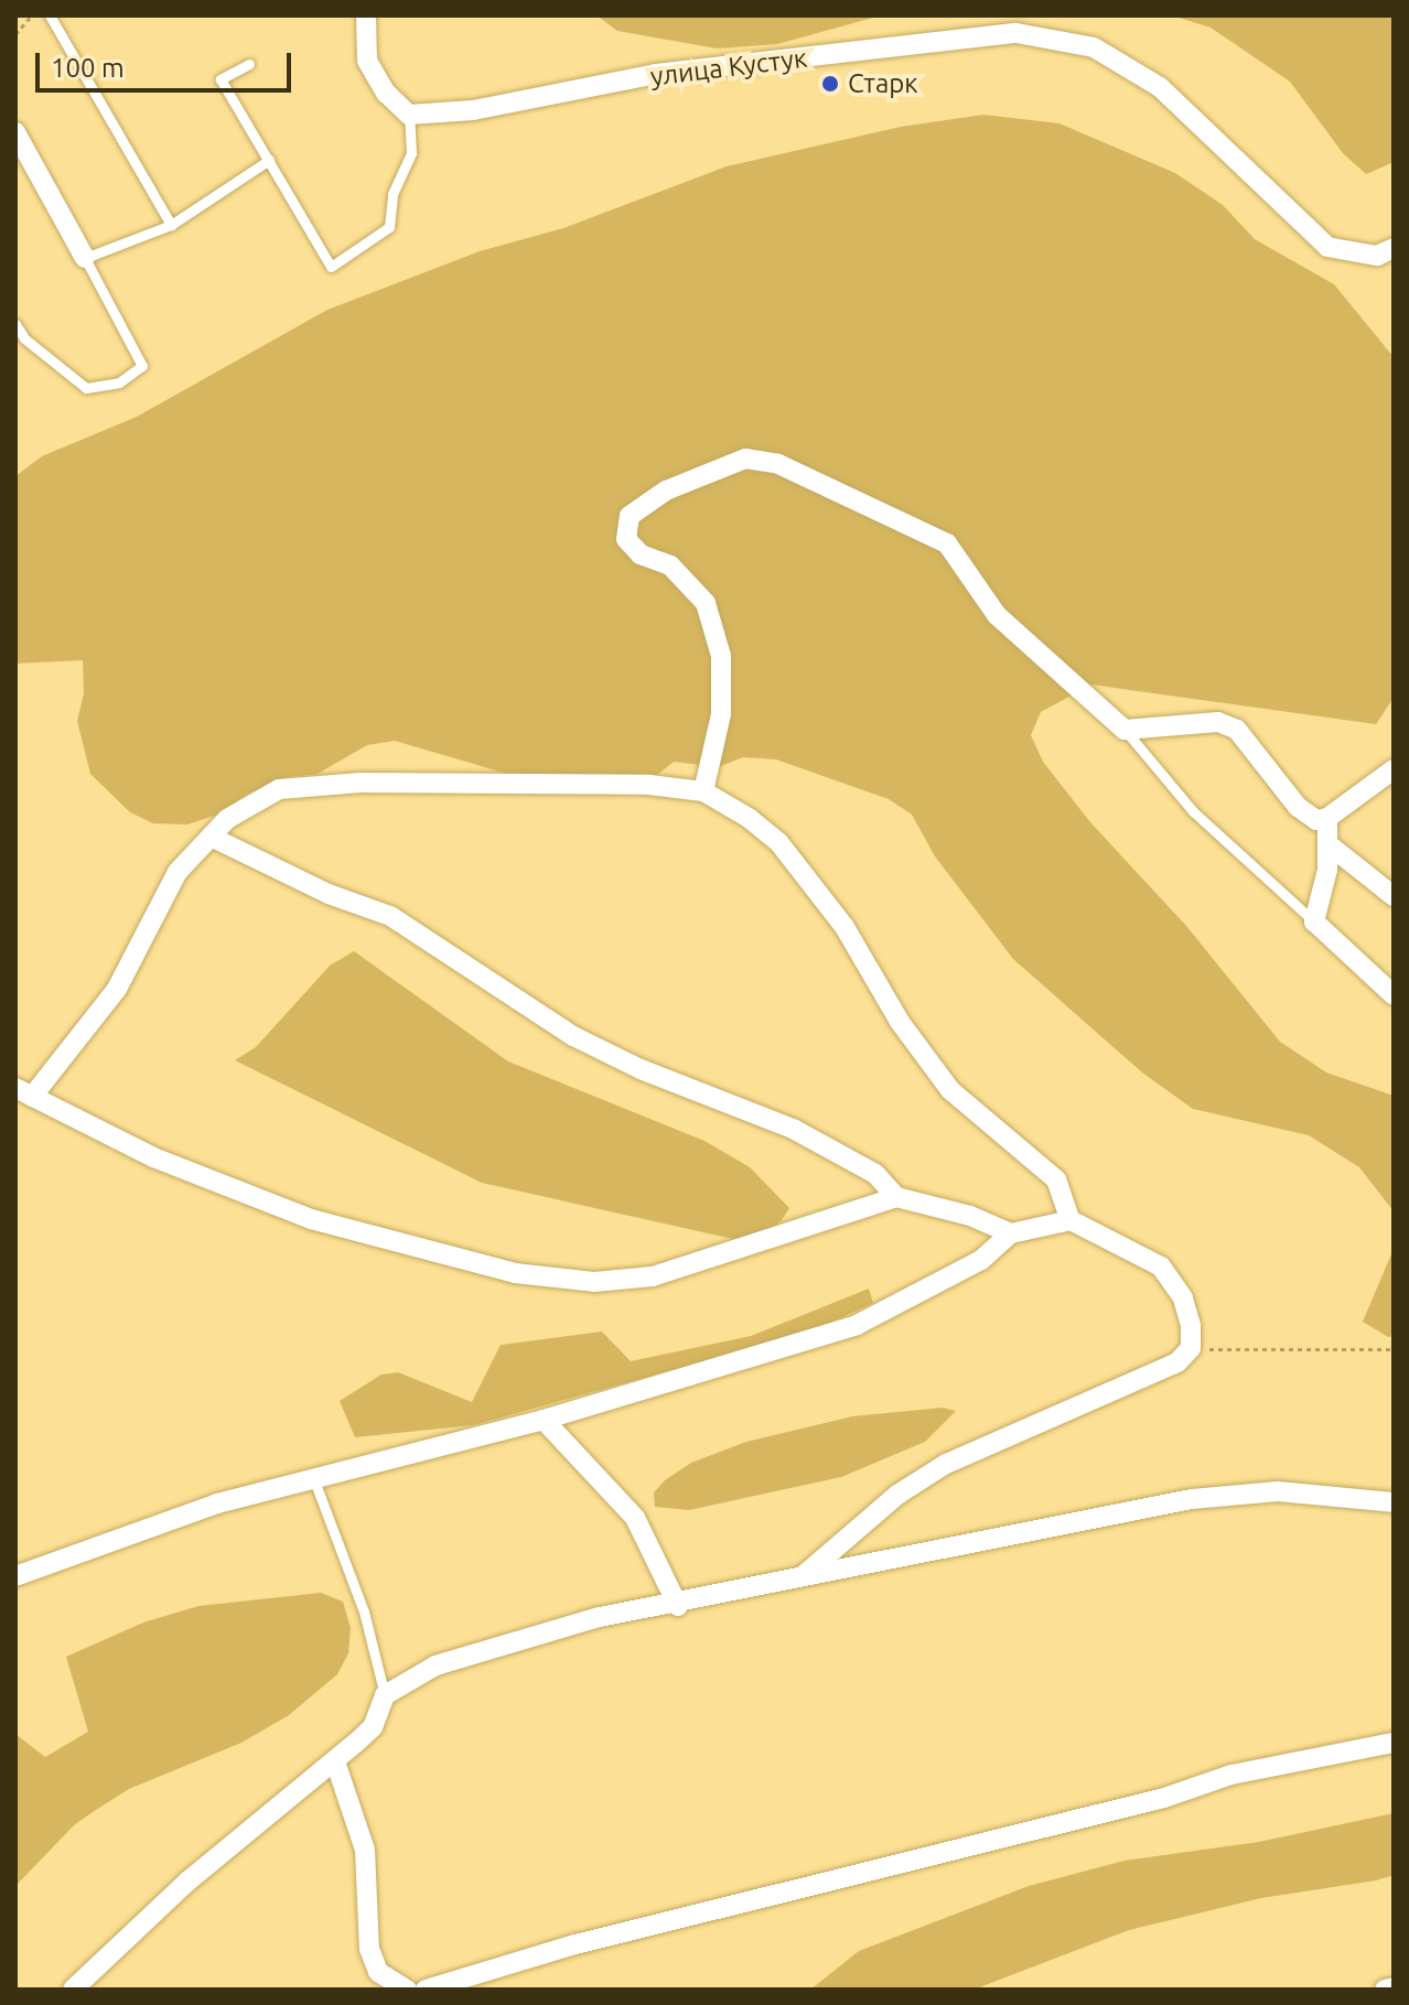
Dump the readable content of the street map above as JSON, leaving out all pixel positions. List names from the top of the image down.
{
  "streets": {
    "street": ["улица Кустук"]
  },
  "places": ["Старк"],
  "scale_bar": "100 m"
}
